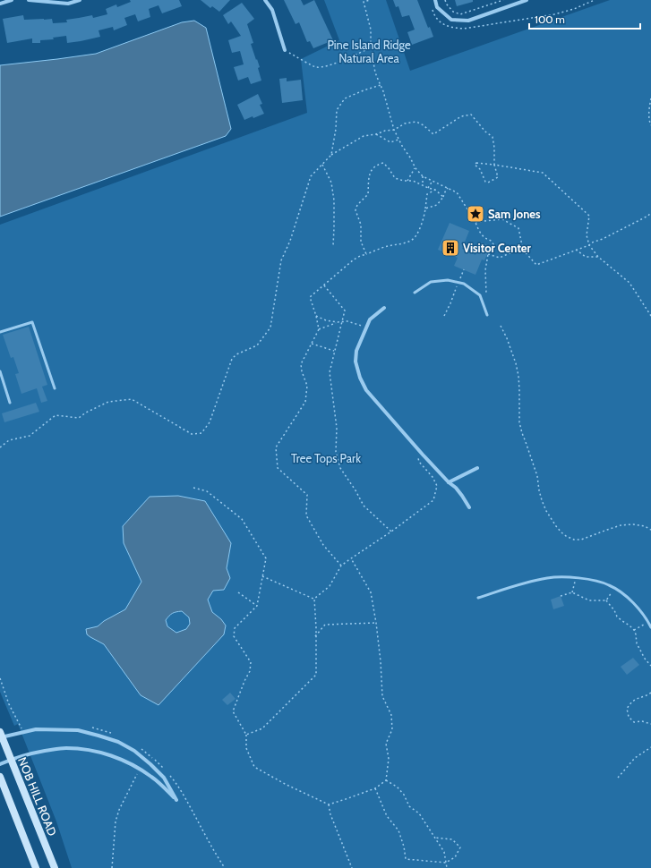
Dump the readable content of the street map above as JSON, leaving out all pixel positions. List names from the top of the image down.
{
  "streets": {
    "main road": ["NOB HILL ROAD"]
  },
  "parks": ["Pine Island Ridge Natural Area", "Tree Tops Park"],
  "places": {
    "place": ["Sam Jones"],
    "building": ["Visitor Center"]
  },
  "scale_bar": "100 m"
}
